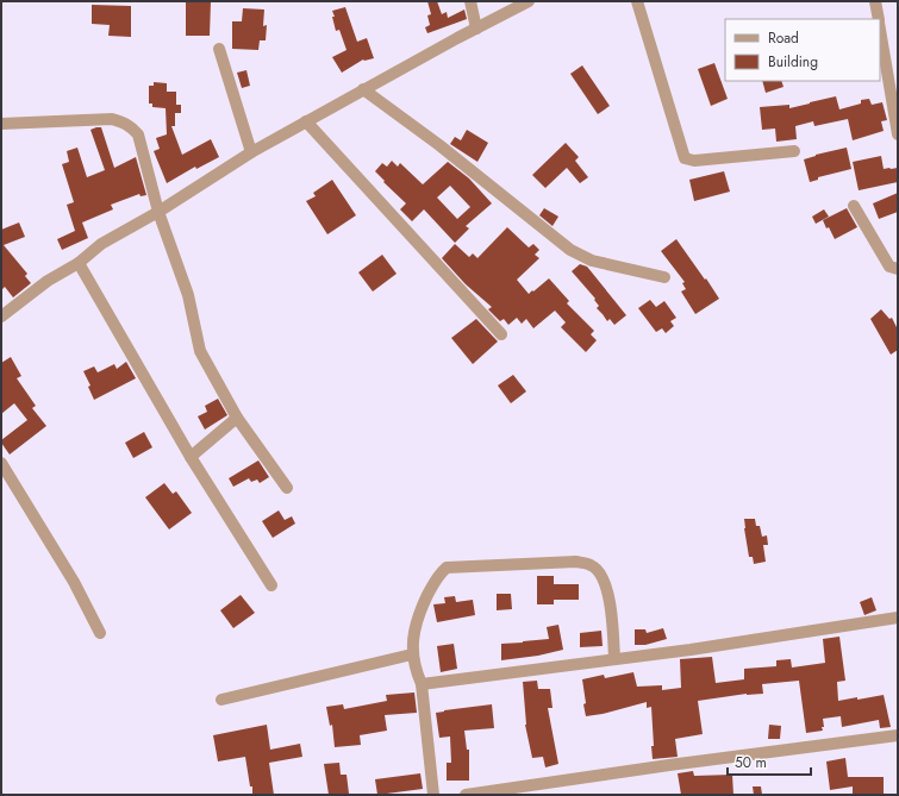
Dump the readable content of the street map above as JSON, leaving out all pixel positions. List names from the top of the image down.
{
  "legend": ["Road", "Building"],
  "scale_bar": "50 m"
}
